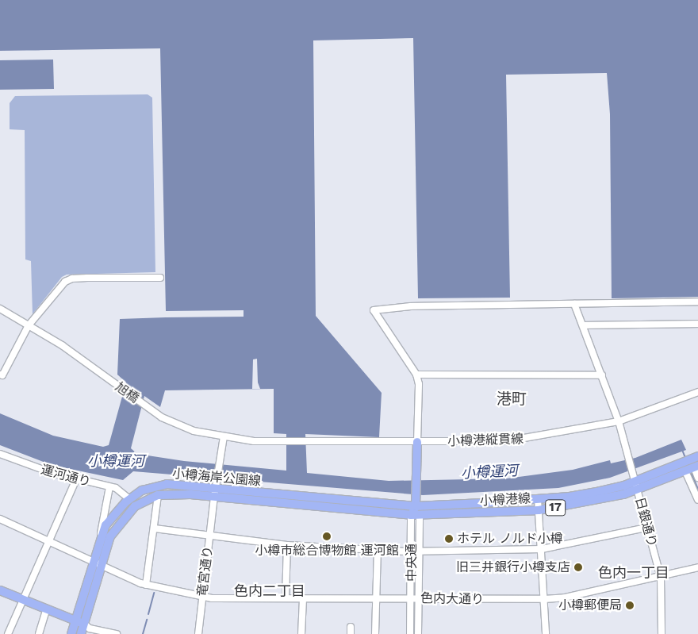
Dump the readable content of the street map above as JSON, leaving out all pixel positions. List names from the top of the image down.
{
  "streets": {
    "main road": ["小樽海岸公園線", "小樽港線", "17"],
    "street": [
      "旭橋",
      "小樽港縦貫線",
      "運河通り",
      "日銀通り",
      "中央通",
      "竜宮通り",
      "色内大通り"
    ]
  },
  "crossings": [
    ["旭橋", "小樽港縦貫線"],
    ["旭橋", "竜宮通り"],
    ["小樽港縦貫線", "日銀通り"],
    ["小樽港縦貫線", "竜宮通り"],
    ["運河通り", "小樽海岸公園線"],
    ["小樽海岸公園線", "小樽港線"],
    ["小樽海岸公園線", "中央通"],
    ["小樽海岸公園線", "竜宮通り"],
    ["小樽海岸公園線", "色内大通り"],
    ["小樽港線", "日銀通り"],
    ["小樽港線", "中央通"],
    ["日銀通り", "色内大通り"],
    ["中央通", "色内大通り"],
    ["竜宮通り", "色内大通り"]
  ],
  "districts": ["港町", "色内一丁目", "色内二丁目"],
  "water": ["小樽運河"],
  "places": [
    "小樽市総合博物館 運河館",
    "ホテル ノルド小樽",
    "旧三井銀行小樽支店",
    "小樽郵便局"
  ]
}
